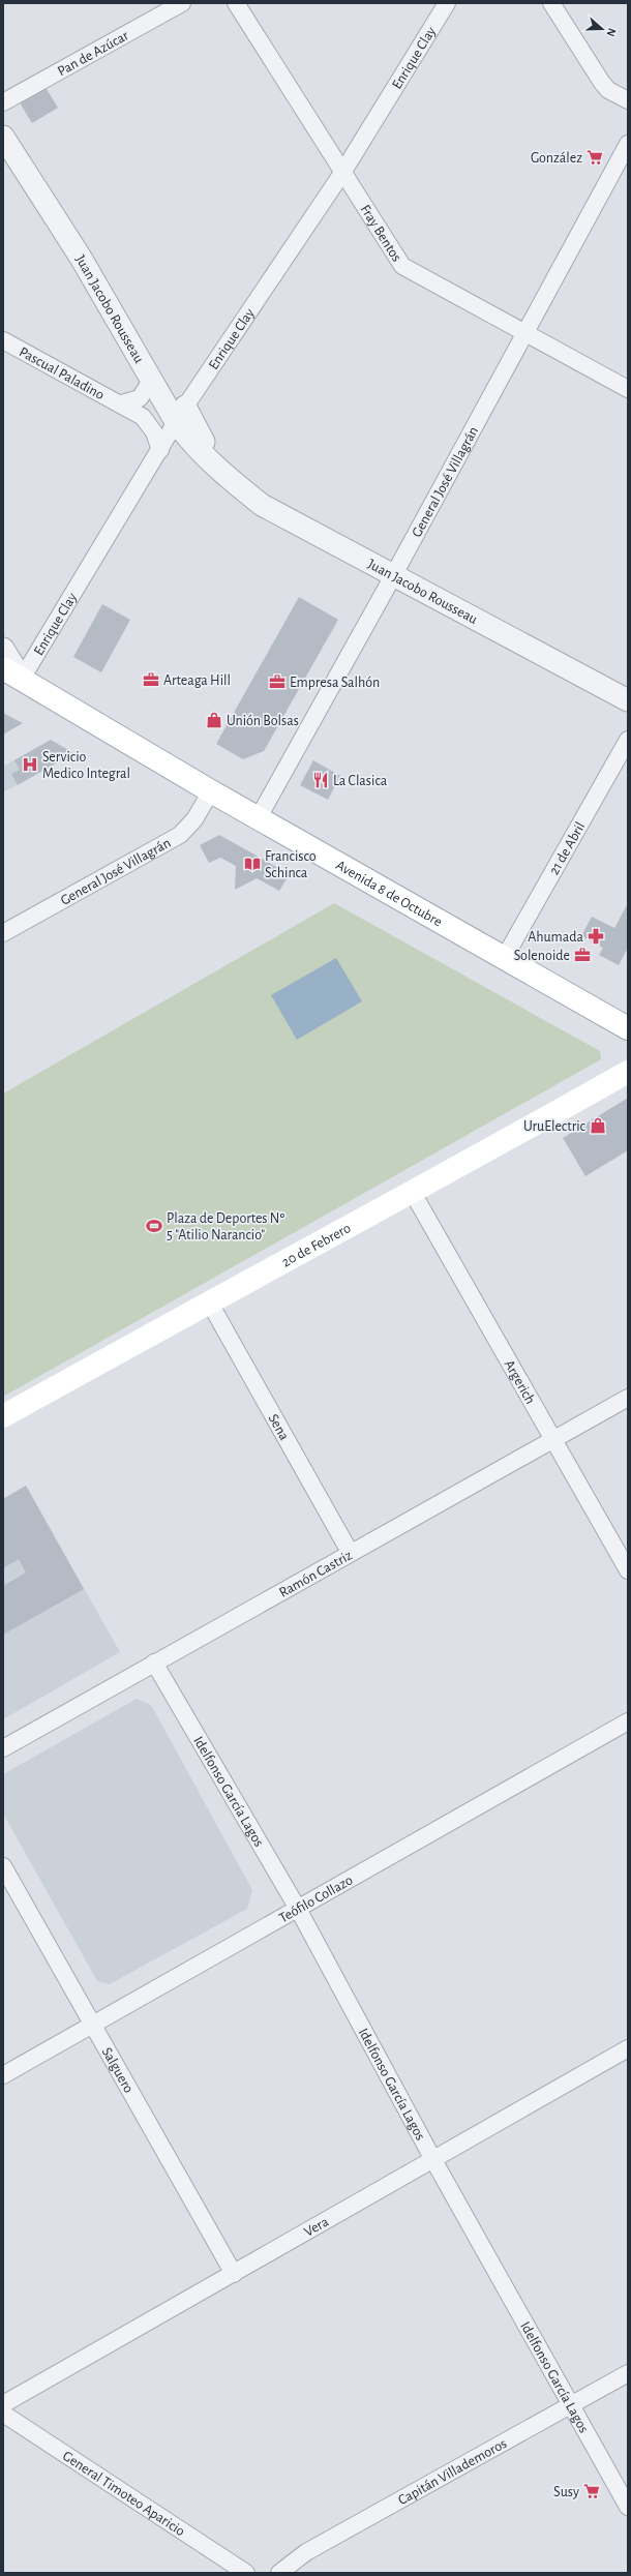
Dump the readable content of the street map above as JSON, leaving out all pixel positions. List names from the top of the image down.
{
  "streets": {
    "main road": ["Avenida 8 de Octubre", "20 de Febrero"],
    "street": [
      "Pan de Azúcar",
      "Enrique Clay",
      "Fray Bentos",
      "Juan Jacobo Rousseau",
      "Pascual Paladino",
      "General José Villagrán",
      "21 de Abril",
      "Argerich",
      "Sena",
      "Ramón Castriz",
      "Idelfonso García Lagos",
      "Teófilo Collazo",
      "Salguero",
      "Vera",
      "Capitán Villademoros",
      "General Timoteo Aparicio"
    ]
  },
  "crossings": [
    ["Enrique Clay", "Fray Bentos"],
    ["Enrique Clay", "Juan Jacobo Rousseau"],
    ["Enrique Clay", "Pascual Paladino"],
    ["Enrique Clay", "Avenida 8 de Octubre"],
    ["Fray Bentos", "General José Villagrán"],
    ["Juan Jacobo Rousseau", "Pascual Paladino"],
    ["Juan Jacobo Rousseau", "General José Villagrán"],
    ["General José Villagrán", "Avenida 8 de Octubre"],
    ["21 de Abril", "Avenida 8 de Octubre"],
    ["20 de Febrero", "Argerich"],
    ["20 de Febrero", "Sena"],
    ["Argerich", "Ramón Castriz"],
    ["Sena", "Ramón Castriz"],
    ["Ramón Castriz", "Idelfonso García Lagos"],
    ["Idelfonso García Lagos", "Teófilo Collazo"],
    ["Idelfonso García Lagos", "Vera"],
    ["Idelfonso García Lagos", "Capitán Villademoros"],
    ["Teófilo Collazo", "Salguero"],
    ["Salguero", "Vera"]
  ],
  "places": {
    "supermarket": ["González", "Susy"],
    "office": ["Arteaga Hill", "Empresa Salhón", "Solenoide"],
    "shop": ["Unión Bolsas", "UruElectric"],
    "hospital": ["Servicio Medico Integral"],
    "restaurant": ["La Clasica"],
    "library": ["Francisco Schinca"],
    "pharmacy": ["Ahumada"],
    "sports": ["Plaza de Deportes Nº 5 \"Atilio Narancio\""]
  },
  "north": "right"
}
